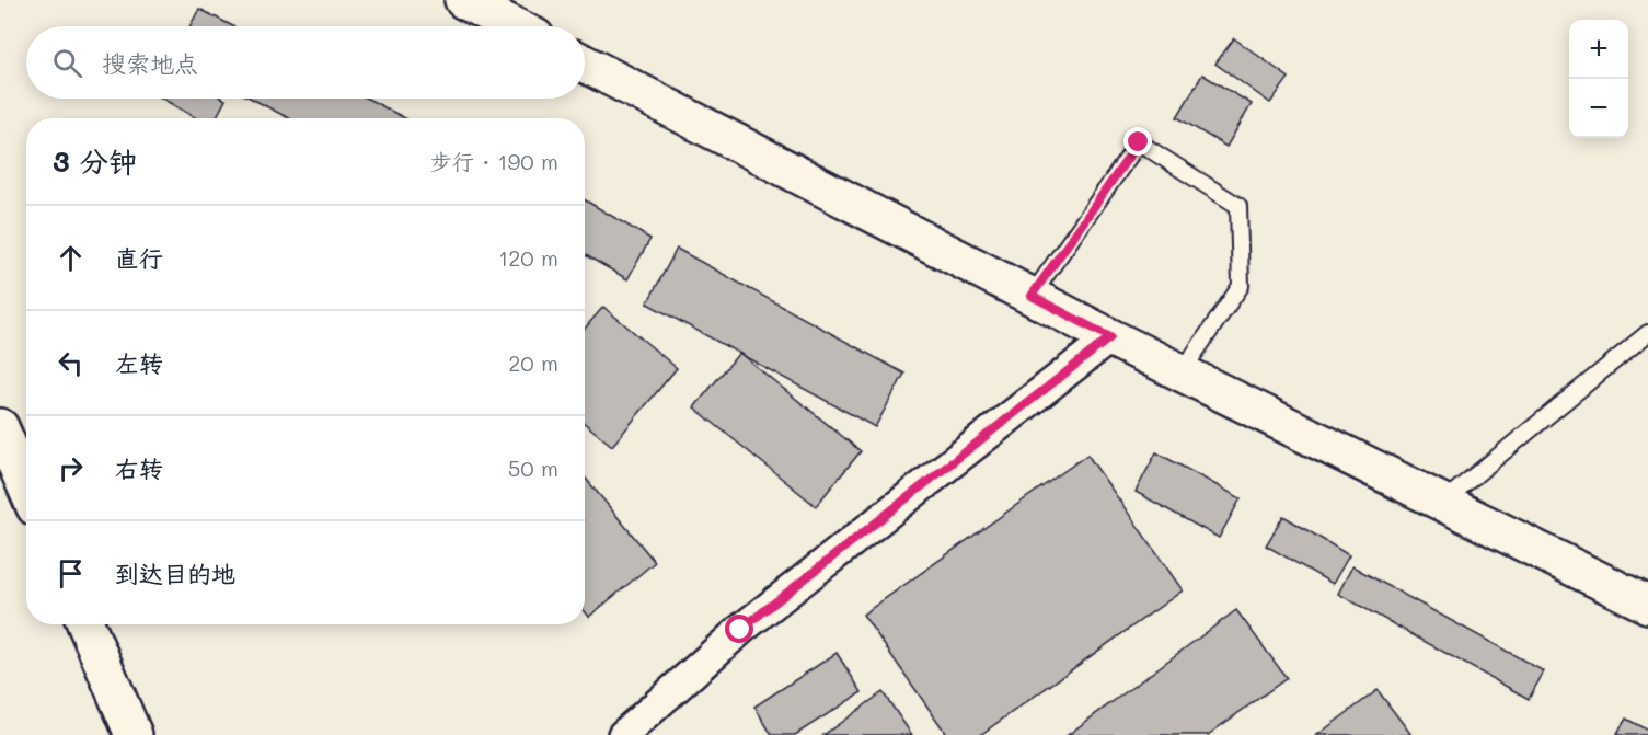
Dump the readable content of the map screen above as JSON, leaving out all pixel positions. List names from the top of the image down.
{
  "page": {
    "map_buttons": ["+", "−"],
    "search": "搜索地点",
    "heading": ["3 分钟", "步行 · 190 m"],
    "list": [
      ["直行", "120 m"],
      ["左转", "20 m"],
      ["右转", "50 m"],
      "到达目的地"
    ]
  }
}
